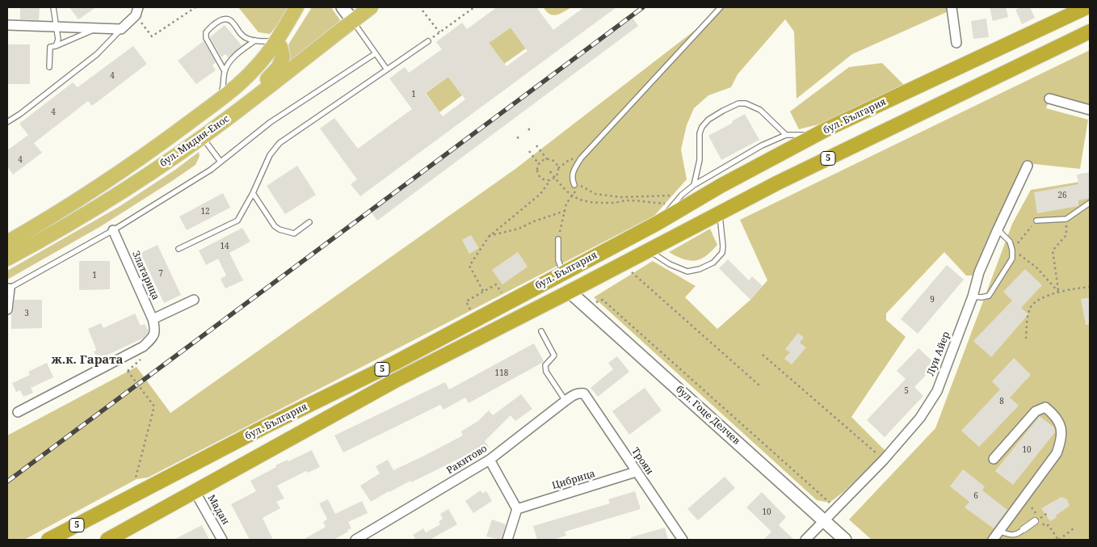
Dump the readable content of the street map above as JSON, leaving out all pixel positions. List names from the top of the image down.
{
  "streets": {
    "highway": ["бул. България", "5"],
    "main road": ["бул. Мидия-Енос", "бул. Гоце Делчев"],
    "street": [
      "Златарица",
      "Луи Айер",
      "Ракитово",
      "Троян",
      "Цибрица",
      "Мадан"
    ]
  },
  "crossings": [
    ["бул. България", "бул. Гоце Делчев"],
    ["бул. България", "Мадан"],
    ["Луи Айер", "бул. Гоце Делчев"],
    ["Ракитово", "Троян"],
    ["Троян", "Цибрица"]
  ],
  "districts": ["ж.к. Гарата"],
  "house_numbers": [
    "4",
    "1",
    "4",
    "4",
    "26",
    "12",
    "14",
    "7",
    "1",
    "9",
    "3",
    "118",
    "5",
    "8",
    "10",
    "6",
    "10"
  ]
}
